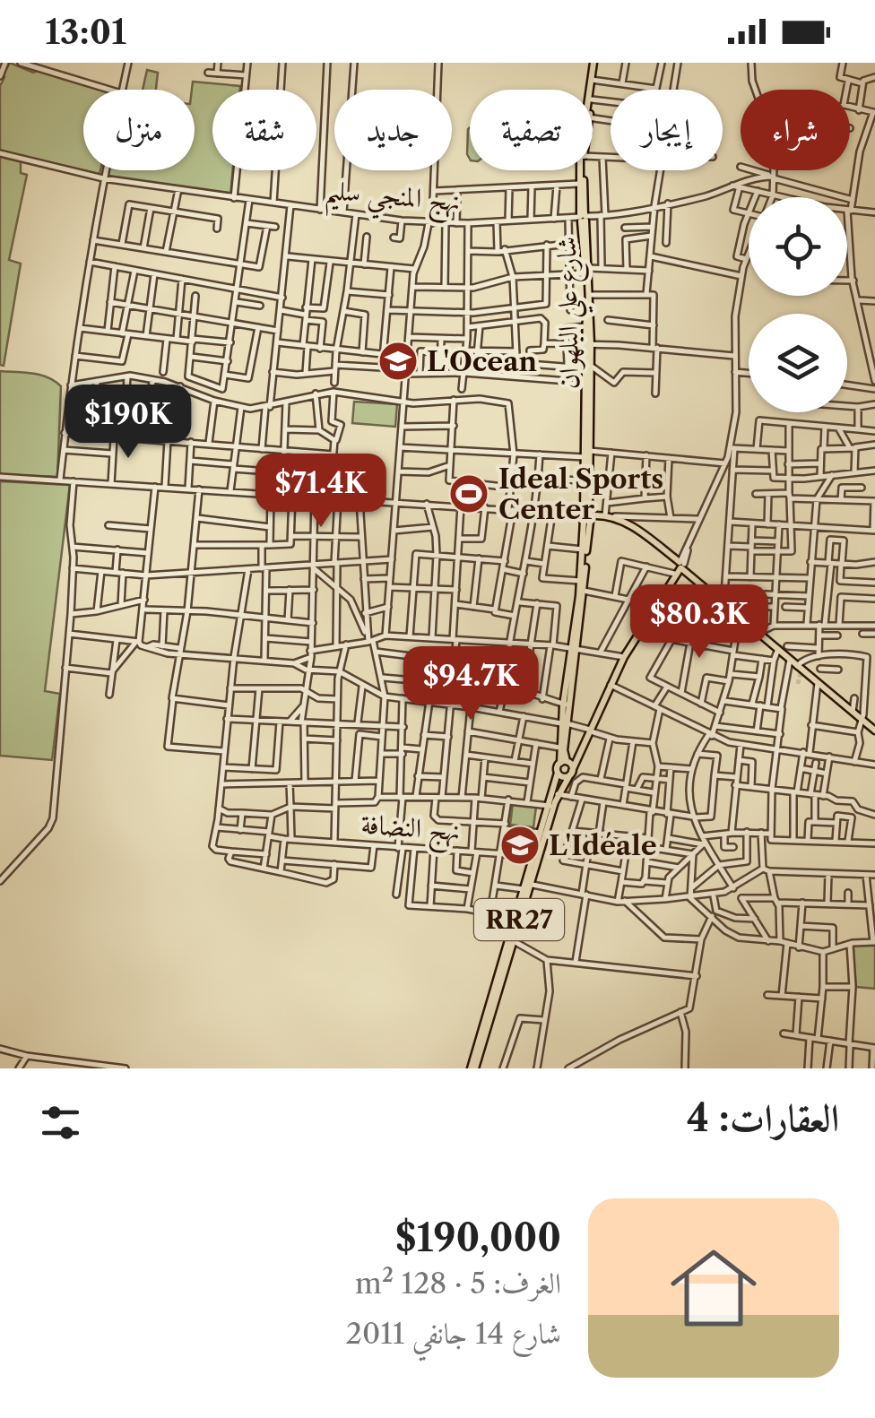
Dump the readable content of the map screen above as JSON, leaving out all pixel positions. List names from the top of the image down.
{
  "streets": {
    "main road": ["شارع علي البلهوان", "RR27"],
    "street": ["نهج المنجي سليم", "نهج النضافة"]
  },
  "crossings": [
    ["نهج المنجي سليم", "شارع علي البلهوان"],
    ["نهج النضافة", "RR27"]
  ],
  "places": {
    "school or university": ["L'Ocean", "L'Idéale"],
    "sports": ["Ideal Sports Center"]
  },
  "page": {
    "status": "13:01",
    "chip": [
      "شراء",
      "إيجار",
      "تصفية",
      "جديد",
      "شقة",
      "منزل"
    ],
    "price": [
      "$190K",
      "$71.4K",
      "$80.3K",
      "$94.7K"
    ],
    "heading": "العقارات: 4",
    "list": [
      {
        "name": "$190,000",
        "note": "الغرف: 5 · 128 m² · شارع 14 جانفي 2011"
      }
    ]
  }
}
